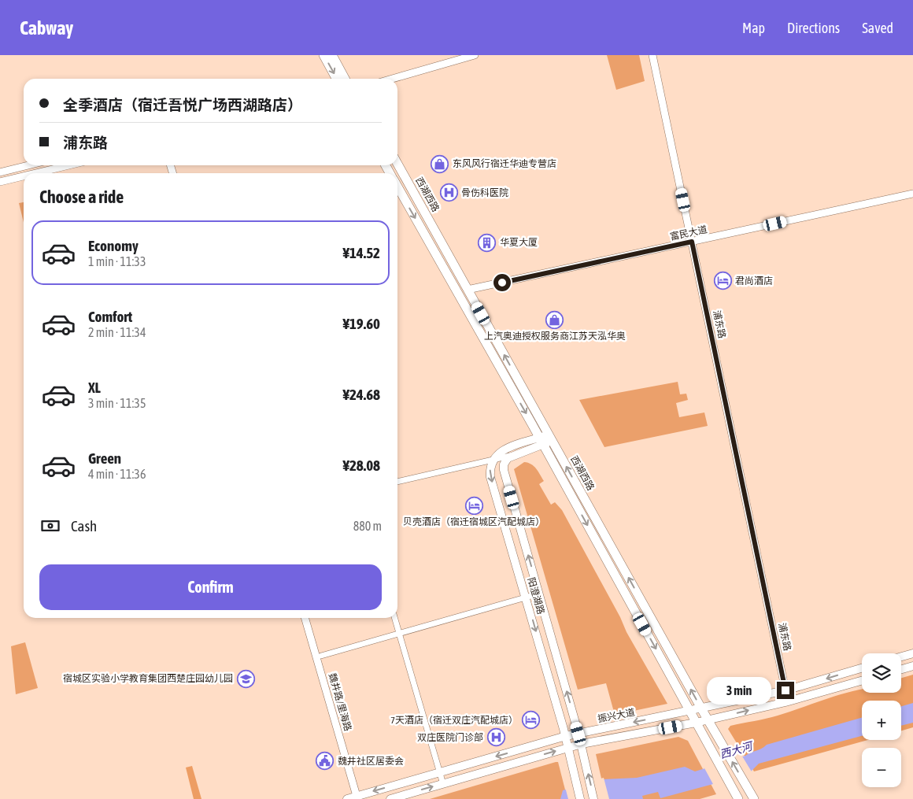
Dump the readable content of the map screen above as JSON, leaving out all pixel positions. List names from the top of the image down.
{
  "streets": {
    "main road": ["西湖西路", "阳澄湖路", "振兴大道"],
    "street": ["富民大道", "浦东路", "魏井路/里海路"]
  },
  "crossings": [
    ["西湖西路", "富民大道"],
    ["西湖西路", "振兴大道"],
    ["富民大道", "浦东路"],
    ["浦东路", "振兴大道"],
    ["阳澄湖路", "振兴大道"],
    ["魏井路/里海路", "振兴大道"]
  ],
  "water": ["西大河"],
  "places": {
    "shop": ["东风风行宿迁华迪专营店", "上汽奥迪授权服务商江苏天泓华奥"],
    "hospital": ["骨伤科医院", "双庄医院门诊部"],
    "building": ["华夏大厦"],
    "hotel": ["君尚酒店", "贝壳酒店（宿迁宿城区汽配城店）", "7天酒店（宿迁双庄汽配城店）"],
    "school or university": ["宿城区实验小学教育集团西楚庄园幼儿园"],
    "public building": ["魏井社区居委会"]
  },
  "page": {
    "header": "Cabway",
    "nav": ["Map", "Directions", "Saved"],
    "banner": ["全季酒店（宿迁吾悦广场西湖路店）", "浦东路"],
    "heading": "Choose a ride",
    "list": [
      {
        "name": "Economy",
        "note": "1 min · 11:33",
        "value": "¥14.52"
      },
      {
        "name": "Comfort",
        "note": "2 min · 11:34",
        "value": "¥19.60"
      },
      {
        "name": "XL",
        "note": "3 min · 11:35",
        "value": "¥24.68"
      },
      {
        "name": "Green",
        "note": "4 min · 11:36",
        "value": "¥28.08"
      }
    ],
    "pay": ["Cash", "880 m"],
    "buttons": "Confirm",
    "map_buttons": ["+", "−"],
    "bubble": "3 min"
  }
}
